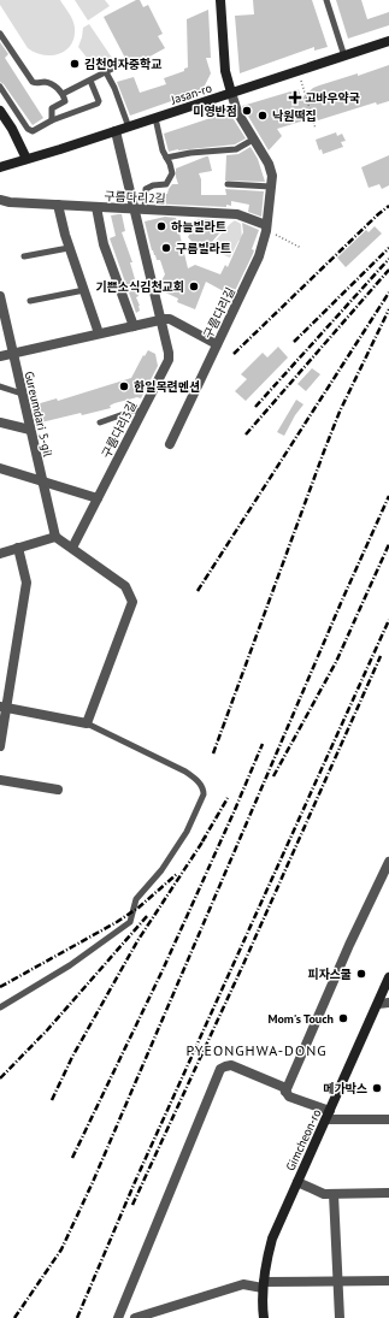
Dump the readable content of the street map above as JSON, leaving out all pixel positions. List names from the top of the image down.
{
  "streets": {
    "street": [
      "Jasan-ro",
      "구름다리2길",
      "구름다리길",
      "Gureumdari 5-gil",
      "구름다리3길",
      "Gimcheon-ro"
    ]
  },
  "crossings": [
    ["Jasan-ro", "구름다리길"],
    ["구름다리2길", "구름다리길"],
    ["구름다리2길", "구름다리3길"]
  ],
  "districts": ["PYEONGHWA-DONG"],
  "places": {
    "other": [
      "김천여자중학교",
      "미영반점",
      "낙원떡집",
      "하늘빌라트",
      "구름빌라트",
      "기쁜소식김천교회",
      "한일목련멘션",
      "피자스쿨",
      "Mom's Touch",
      "메가박스"
    ],
    "health": ["고바우약국"]
  }
}
